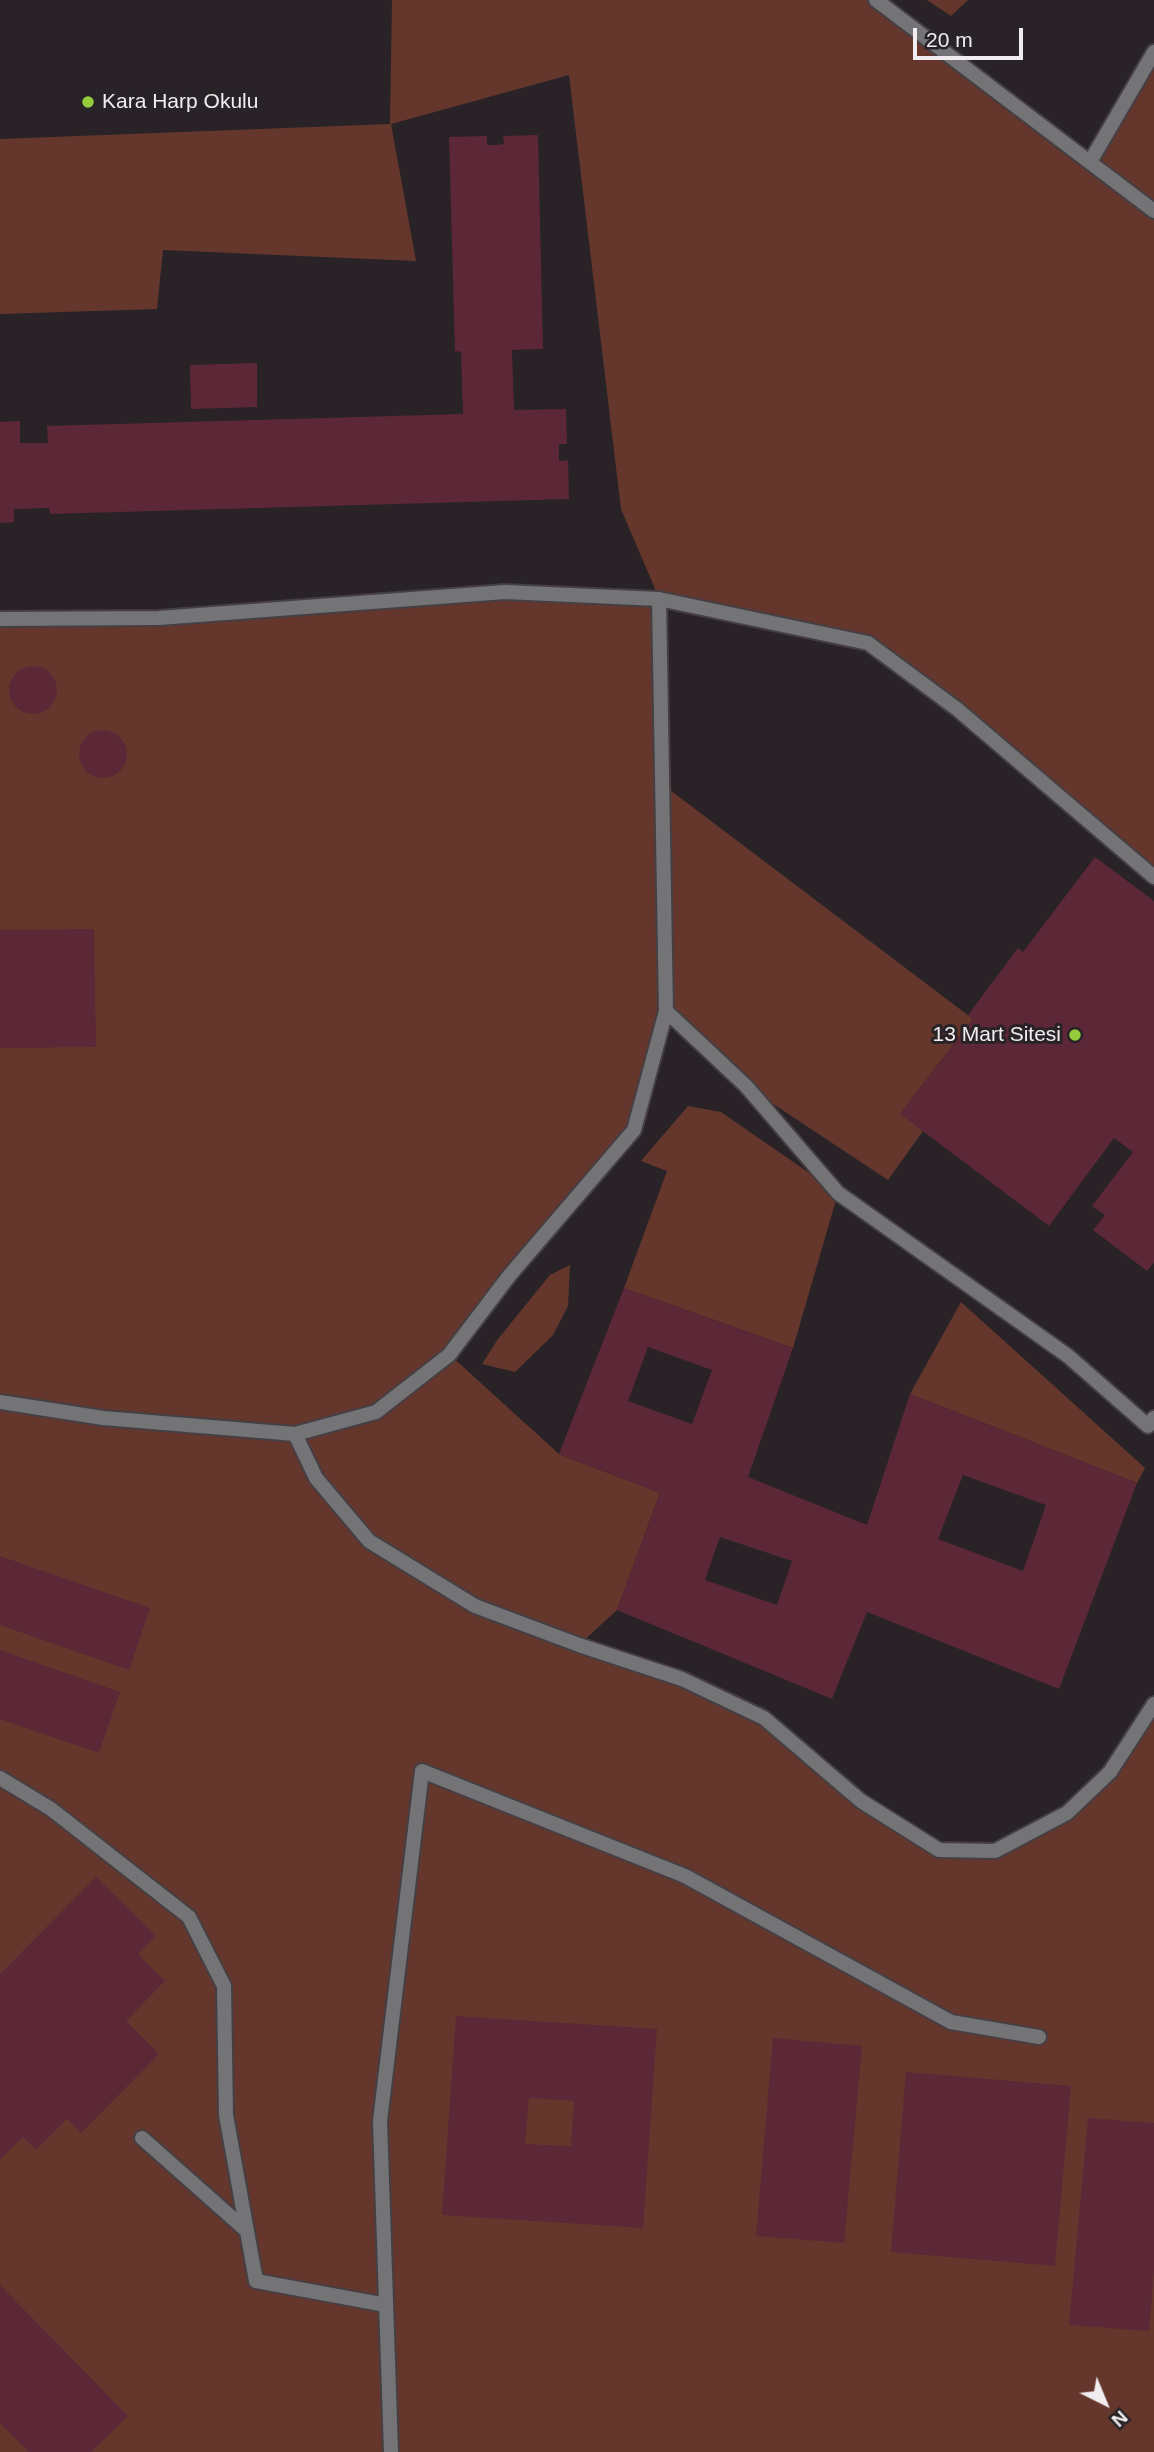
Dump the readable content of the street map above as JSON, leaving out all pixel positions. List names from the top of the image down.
{
  "places": ["Kara Harp Okulu", "13 Mart Sitesi"],
  "scale_bar": "20 m",
  "north": "bottom right"
}
